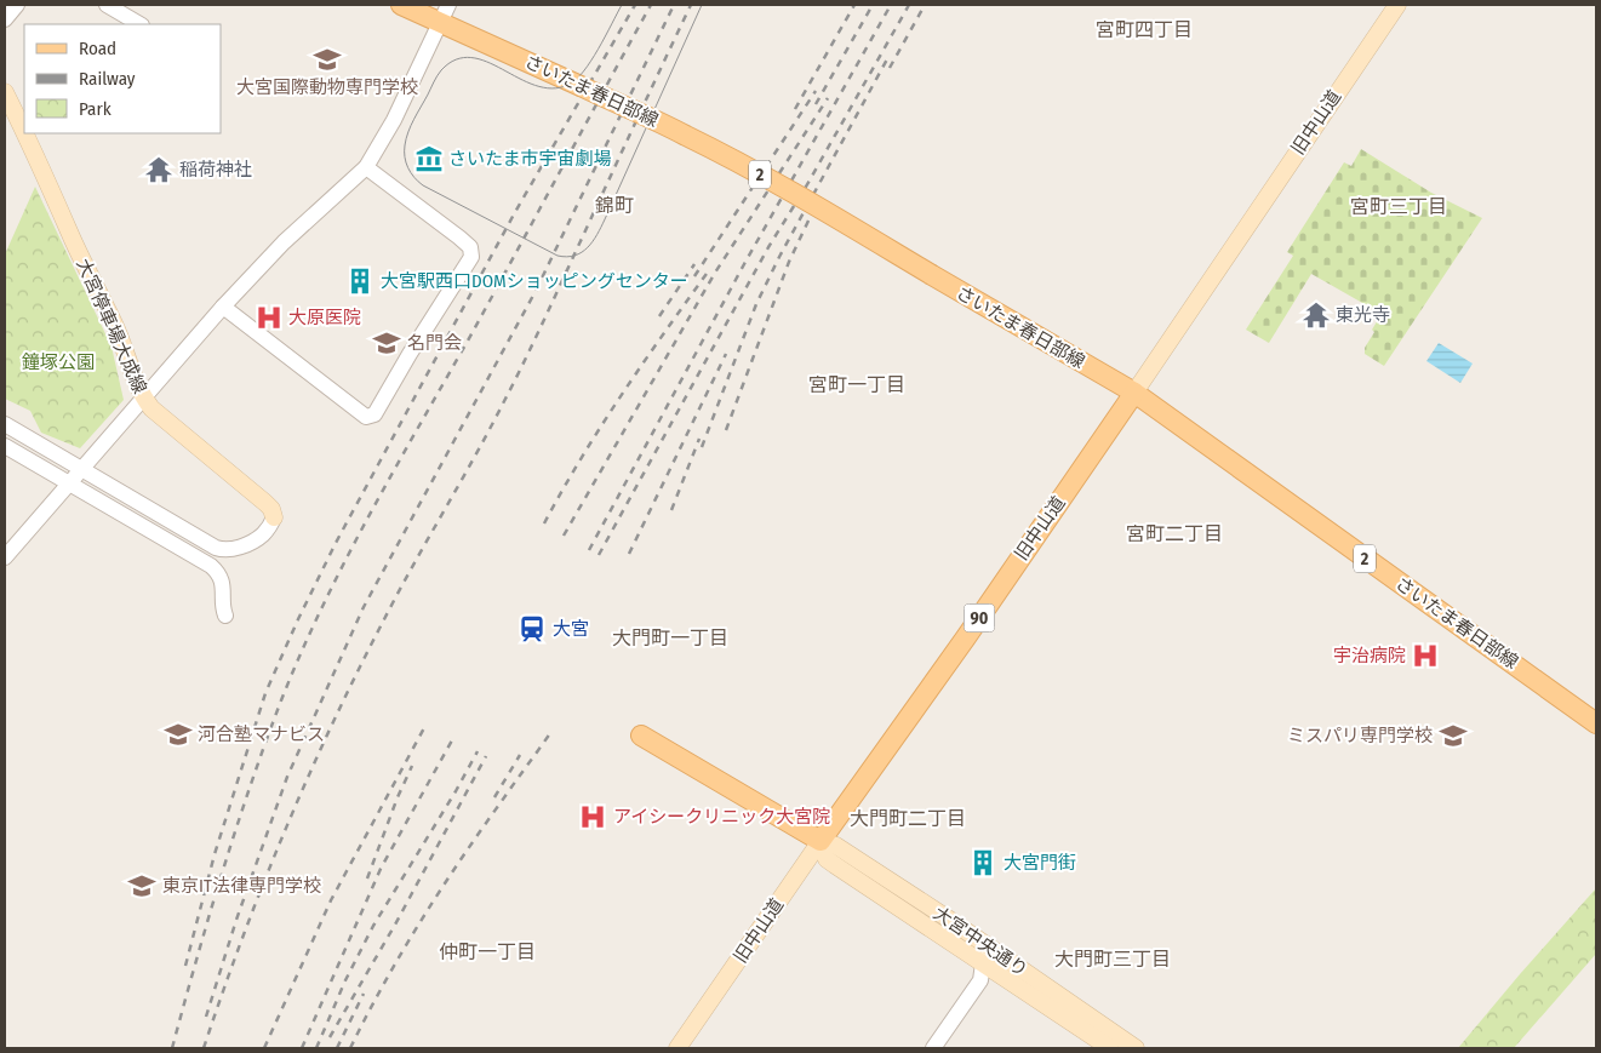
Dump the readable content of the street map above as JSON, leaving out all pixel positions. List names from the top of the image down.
{
  "streets": {
    "main road": [
      "さいたま春日部線",
      "旧中山道",
      "2",
      "大宮停車場大成線",
      "90",
      "大宮中央通り"
    ]
  },
  "crossings": [
    ["さいたま春日部線", "旧中山道"],
    ["旧中山道", "大宮中央通り"]
  ],
  "districts": [
    "宮町四丁目",
    "錦町",
    "宮町三丁目",
    "宮町一丁目",
    "宮町二丁目",
    "大門町一丁目",
    "大門町二丁目",
    "仲町一丁目",
    "大門町三丁目"
  ],
  "parks": ["鐘塚公園"],
  "places": {
    "school or university": [
      "大宮国際動物専門学校",
      "名門会",
      "河合塾マナビス",
      "ミスパリ専門学校",
      "東京IT法律専門学校"
    ],
    "museum": ["さいたま市宇宙劇場"],
    "temple": ["稲荷神社", "東光寺"],
    "building": ["大宮駅西口DOMショッピングセンター", "大宮門街"],
    "hospital": ["大原医院", "宇治病院", "アイシークリニック大宮院"],
    "station": ["大宮"]
  },
  "legend": ["Road", "Railway", "Park"]
}
